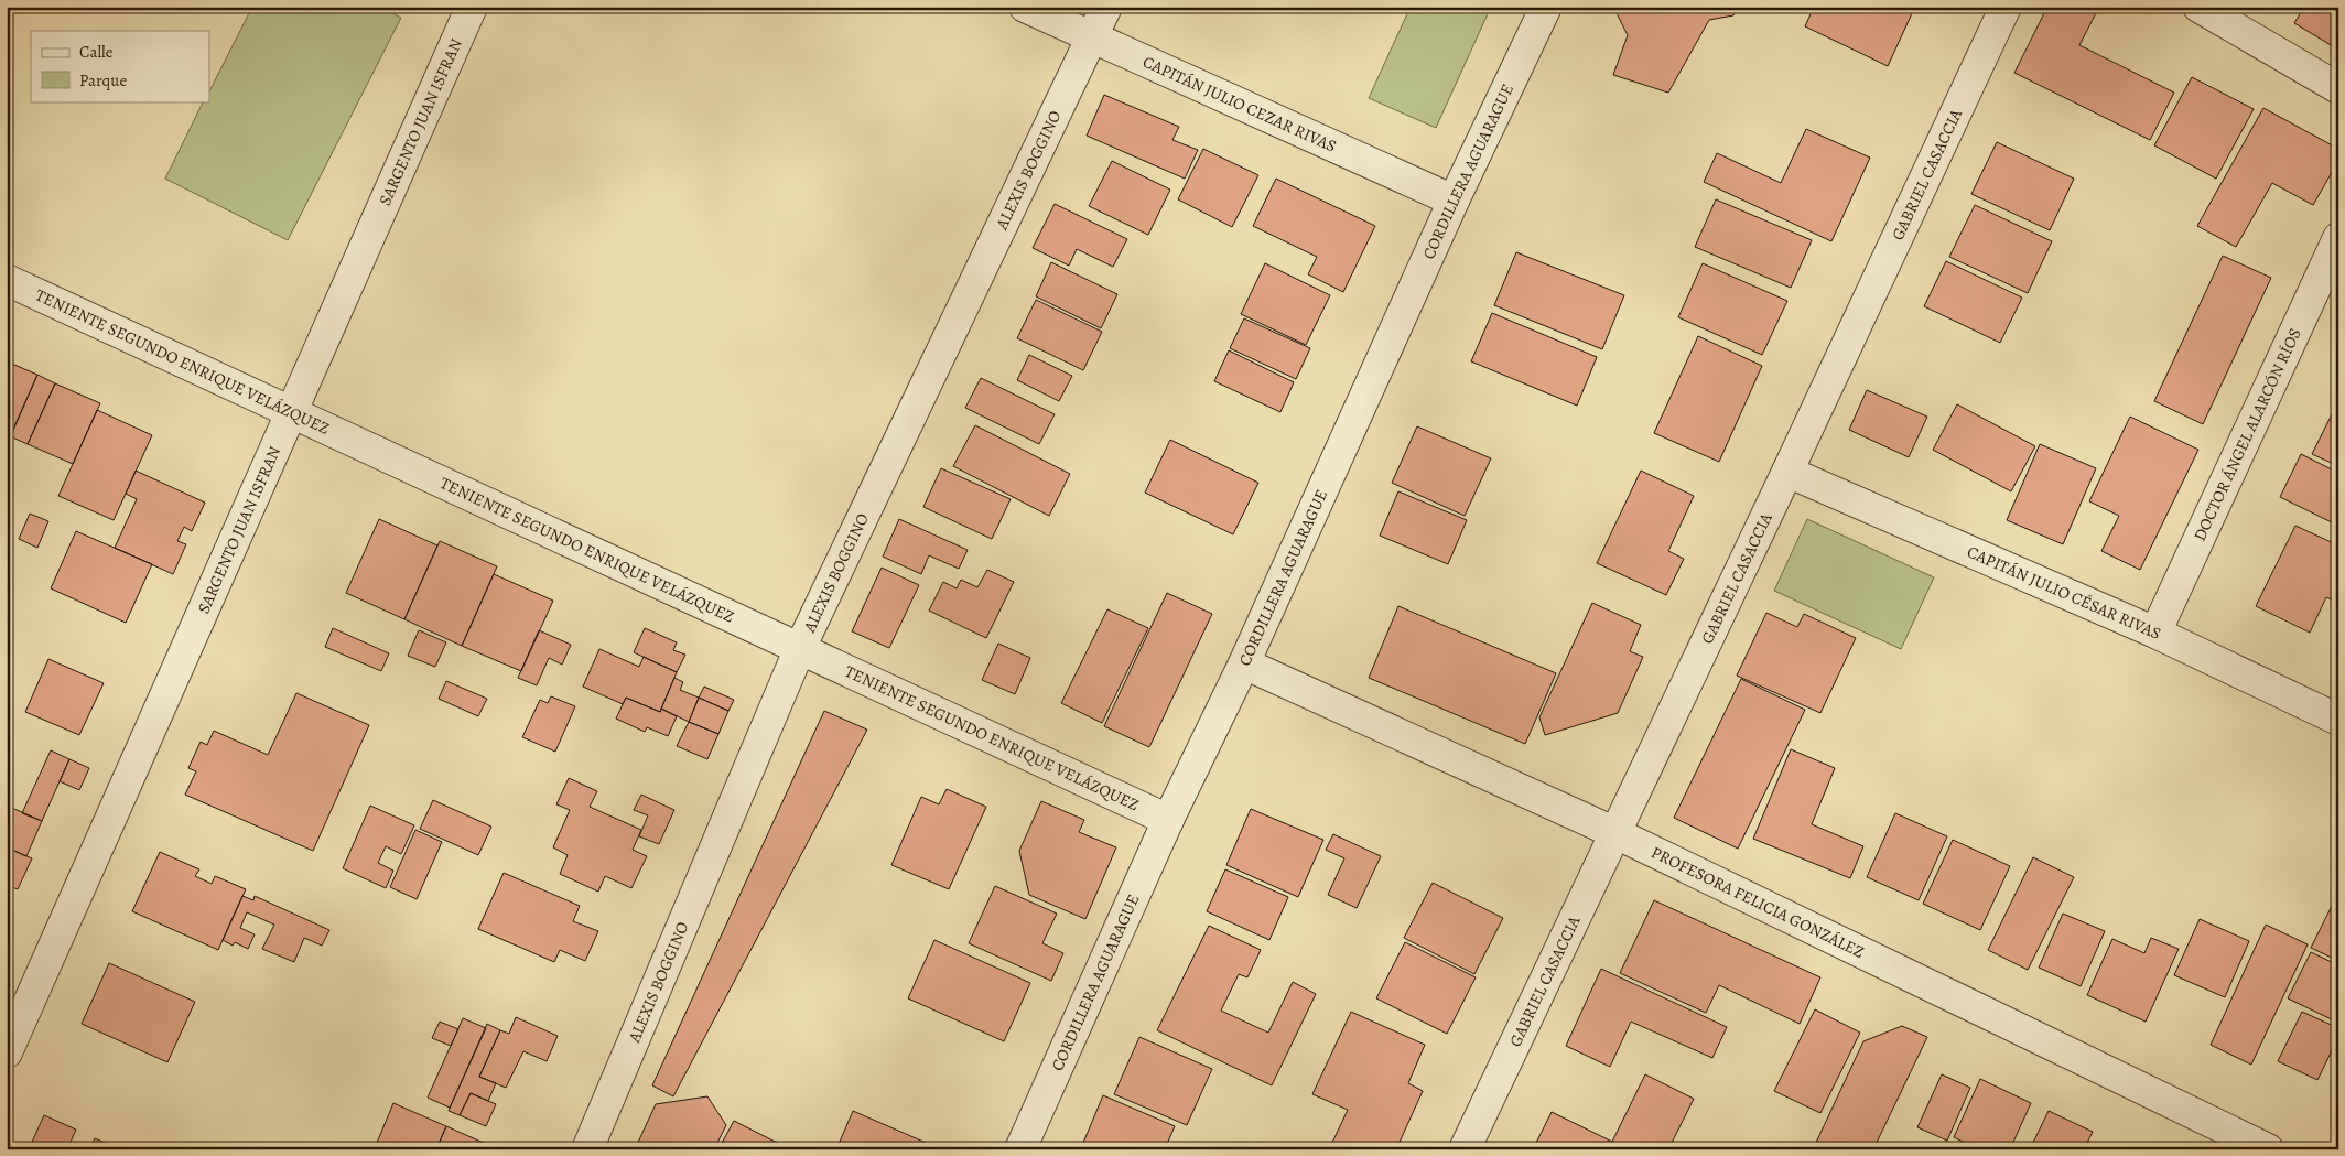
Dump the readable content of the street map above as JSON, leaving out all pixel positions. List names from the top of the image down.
{
  "streets": {
    "street": [
      "CAPITÁN JULIO CEZAR RIVAS",
      "SARGENTO JUAN ISFRAN",
      "ALEXIS BOGGINO",
      "CORDILLERA AGUARAGUE",
      "GABRIEL CASACCIA",
      "TENIENTE SEGUNDO ENRIQUE VELÁZQUEZ",
      "DOCTOR ÁNGEL ALARCÓN RÍOS",
      "CAPITÁN JULIO CÉSAR RIVAS",
      "PROFESORA FELICIA GONZÁLEZ"
    ]
  },
  "crossings": [
    ["CAPITÁN JULIO CEZAR RIVAS", "ALEXIS BOGGINO"],
    ["CAPITÁN JULIO CEZAR RIVAS", "CORDILLERA AGUARAGUE"],
    ["SARGENTO JUAN ISFRAN", "TENIENTE SEGUNDO ENRIQUE VELÁZQUEZ"],
    ["ALEXIS BOGGINO", "TENIENTE SEGUNDO ENRIQUE VELÁZQUEZ"],
    ["CORDILLERA AGUARAGUE", "TENIENTE SEGUNDO ENRIQUE VELÁZQUEZ"],
    ["CORDILLERA AGUARAGUE", "PROFESORA FELICIA GONZÁLEZ"],
    ["GABRIEL CASACCIA", "CAPITÁN JULIO CÉSAR RIVAS"],
    ["GABRIEL CASACCIA", "PROFESORA FELICIA GONZÁLEZ"],
    ["DOCTOR ÁNGEL ALARCÓN RÍOS", "CAPITÁN JULIO CÉSAR RIVAS"]
  ],
  "legend": ["Calle", "Parque"]
}
